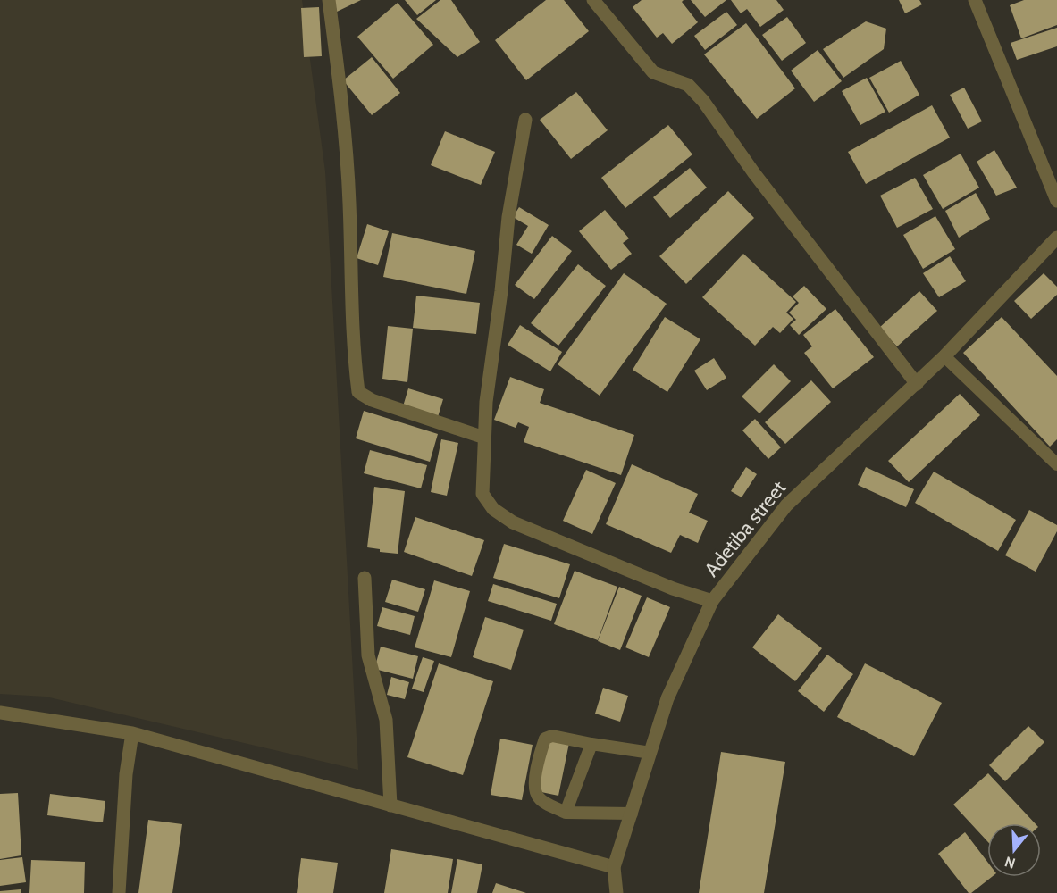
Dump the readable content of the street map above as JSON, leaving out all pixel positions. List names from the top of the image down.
{
  "streets": {
    "street": ["Adetiba street"]
  },
  "north": "bottom"
}
